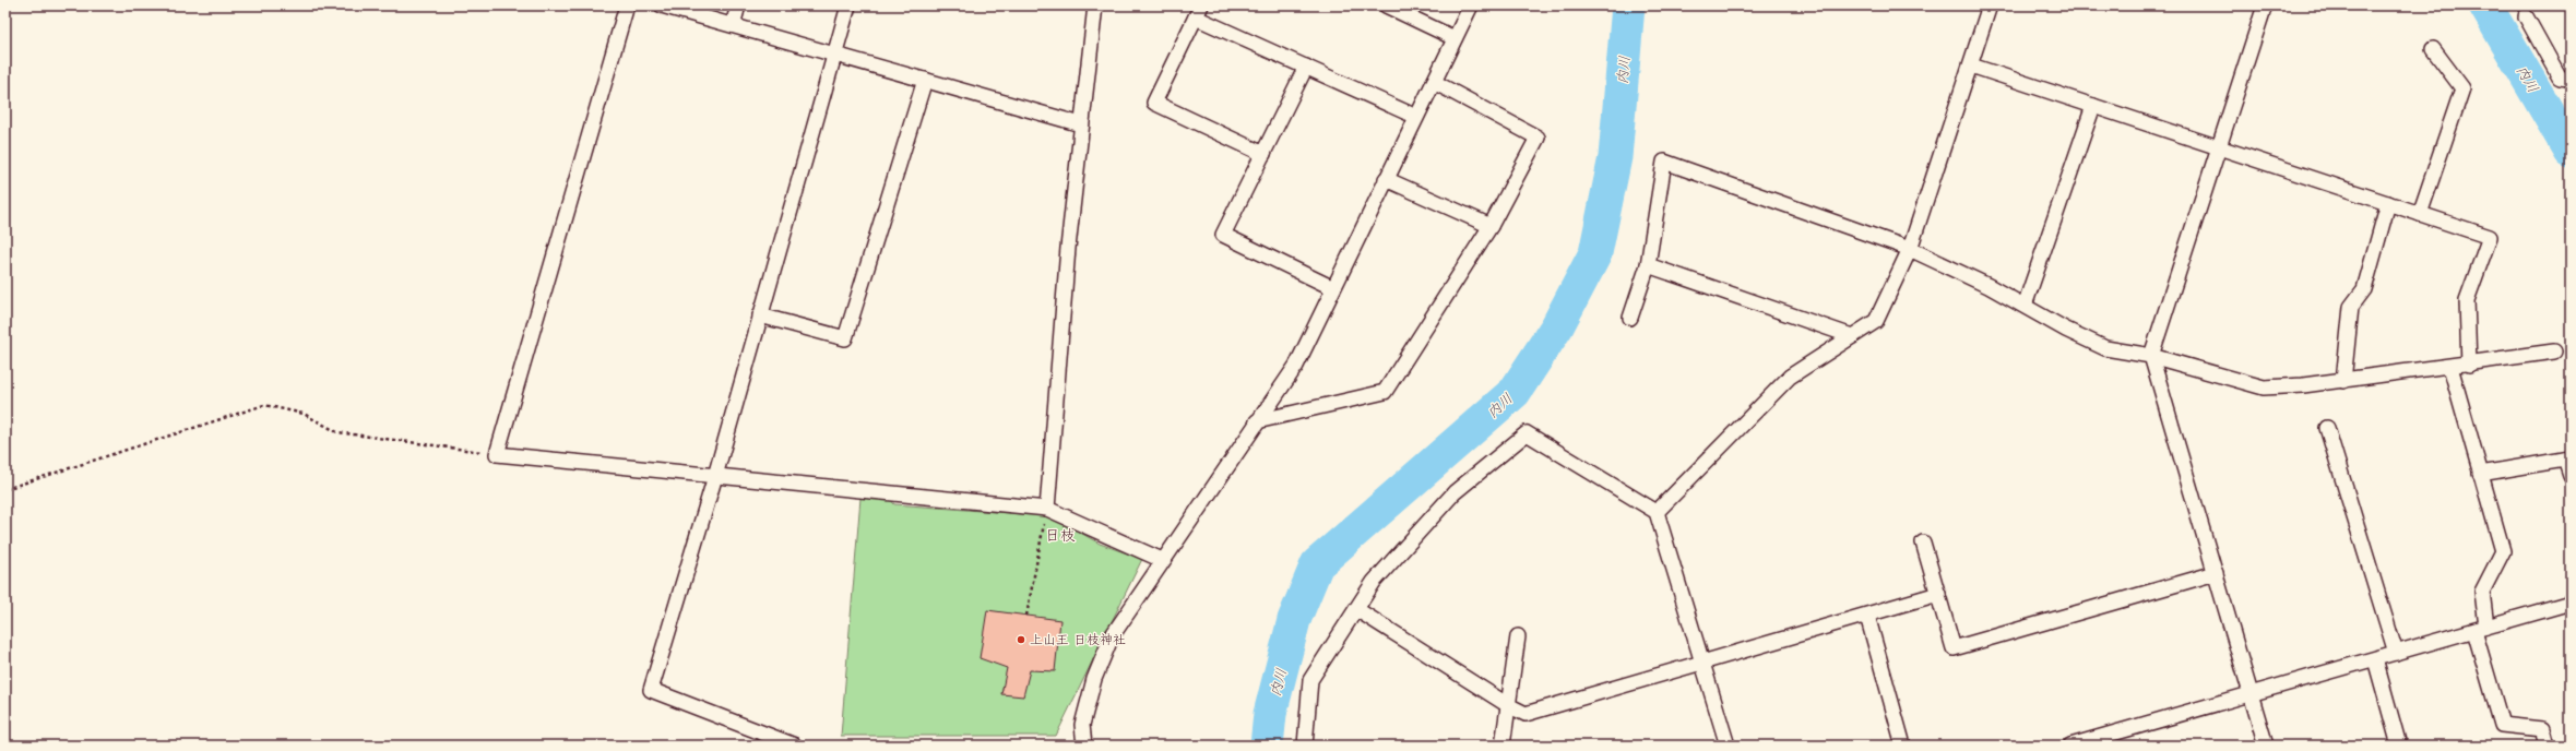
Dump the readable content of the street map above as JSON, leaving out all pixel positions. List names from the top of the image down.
{
  "districts": ["日枝"],
  "water": ["内川"],
  "places": ["上山王 日枝神社"]
}
